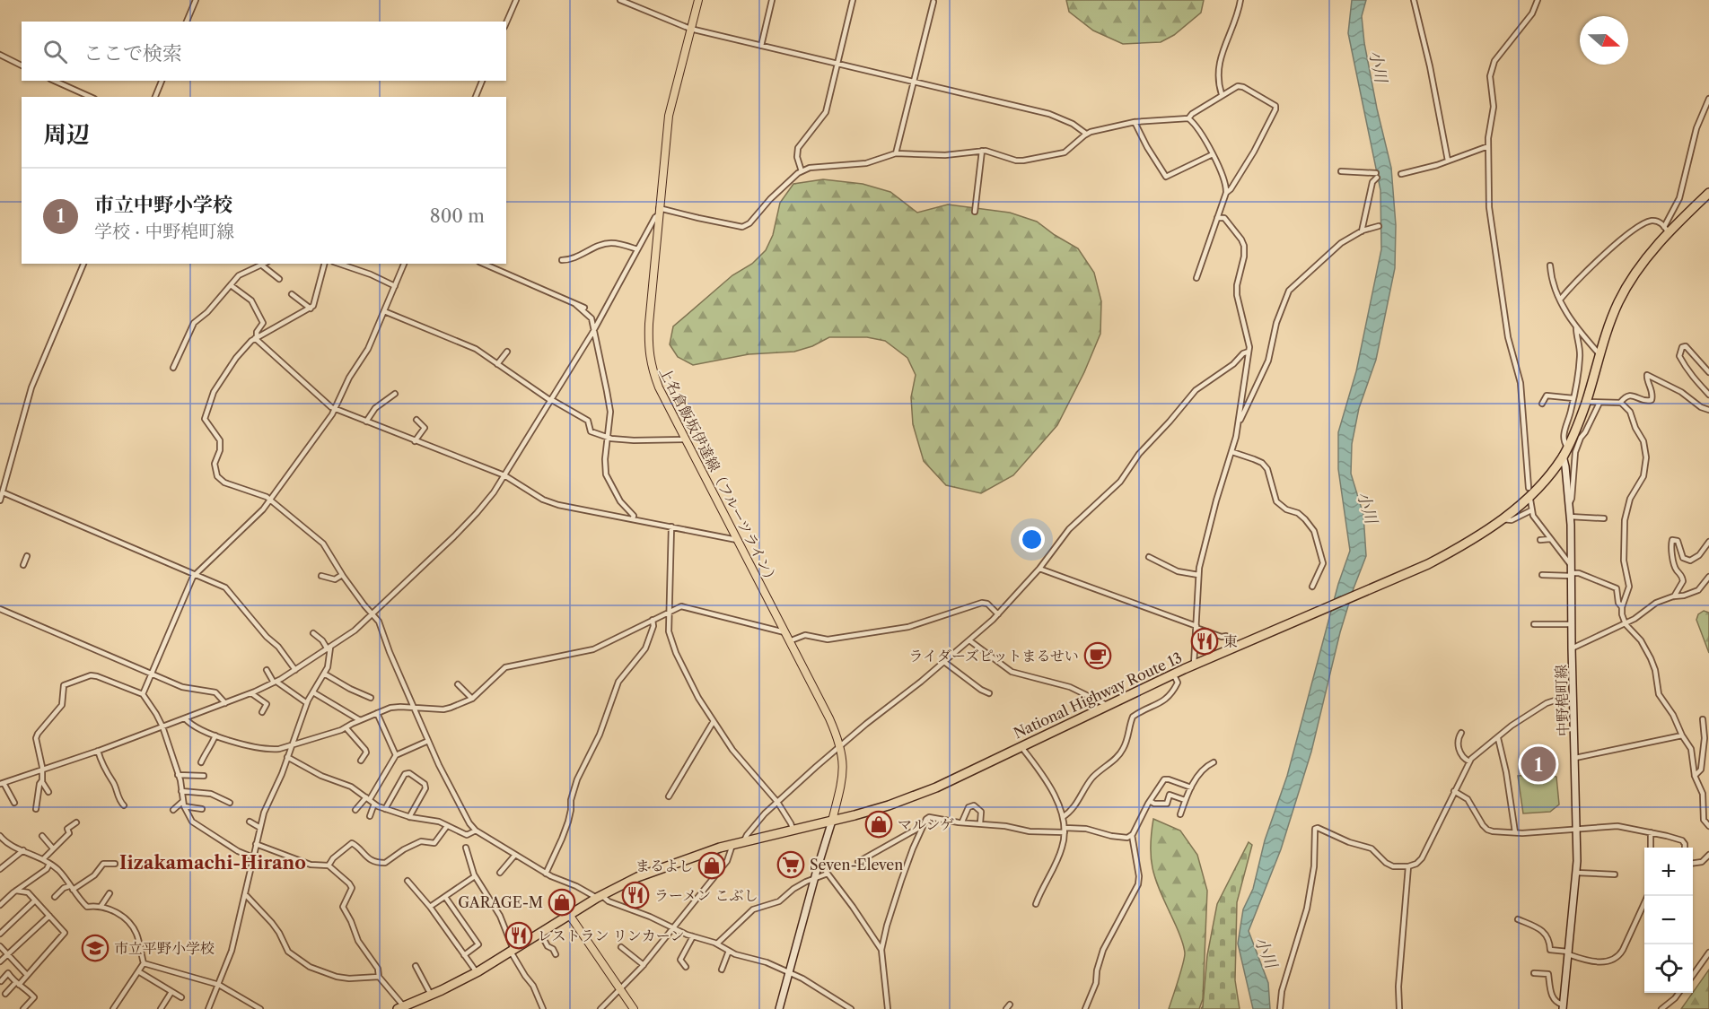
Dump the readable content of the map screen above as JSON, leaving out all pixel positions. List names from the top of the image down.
{
  "streets": {
    "highway": ["National Highway Route 13"],
    "main road": ["上名倉飯坂伊達線（フルーツライン）", "中野梍町線"]
  },
  "crossings": [
    ["上名倉飯坂伊達線（フルーツライン）", "National Highway Route 13"],
    ["National Highway Route 13", "中野梍町線"]
  ],
  "districts": ["Iizakamachi-Hirano"],
  "water": ["小川"],
  "places": {
    "restaurant": ["東", "ラーメン こぶし", "レストラン リンカーン"],
    "cafe": ["ライダーズピットまるせい"],
    "shop": ["マルシゲ", "まるよし", "GARAGE-M"],
    "supermarket": ["Seven-Eleven"],
    "school or university": ["市立平野小学校"]
  },
  "north": "right",
  "page": {
    "search": "ここで検索",
    "heading": "周辺",
    "list": [
      {
        "mark": "1",
        "name": "市立中野小学校",
        "note": "学校 · 中野梍町線",
        "value": "800 m"
      }
    ],
    "pins": "1",
    "map_buttons": ["+", "−"]
  }
}
